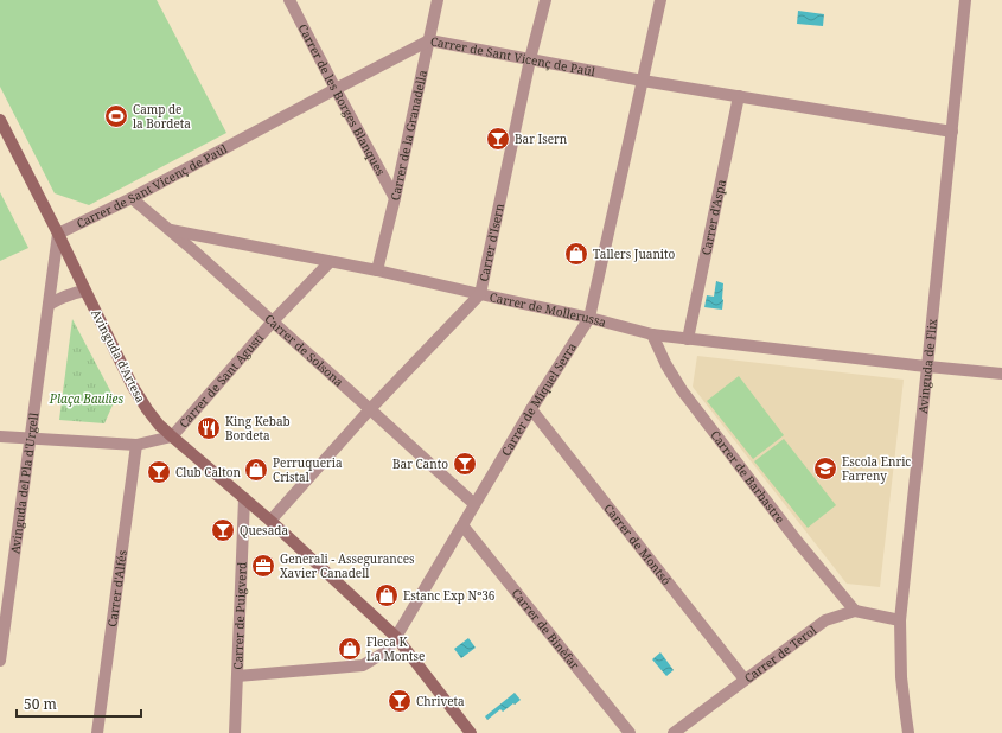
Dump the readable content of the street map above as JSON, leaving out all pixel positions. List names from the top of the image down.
{
  "streets": {
    "main road": ["Avinguda d'Artesa"],
    "street": [
      "Carrer de Sant Vicenç de Paül",
      "Carrer de les Borges Blanques",
      "Carrer de la Granadella",
      "Carrer d'Aspa",
      "Carrer d'Isern",
      "Carrer de Mollerussa",
      "Carrer de Solsona",
      "Avinguda de Flix",
      "Carrer de Sant Agustí",
      "Carrer de Miquel Serra",
      "Carrer de Barbastre",
      "Avinguda del Pla d'Urgell",
      "Carrer de Montsó",
      "Carrer d'Alfés",
      "Carrer de Puigverd",
      "Carrer de Binèfar",
      "Carrer de Terol"
    ]
  },
  "crossings": [
    ["Carrer de Sant Vicenç de Paül", "Carrer de les Borges Blanques"],
    ["Carrer de Sant Vicenç de Paül", "Carrer de la Granadella"],
    ["Carrer de Sant Vicenç de Paül", "Carrer d'Aspa"],
    ["Carrer de Sant Vicenç de Paül", "Carrer d'Isern"],
    ["Carrer de Sant Vicenç de Paül", "Carrer de Solsona"],
    ["Carrer de Sant Vicenç de Paül", "Avinguda d'Artesa"],
    ["Carrer de Sant Vicenç de Paül", "Avinguda de Flix"],
    ["Carrer de Sant Vicenç de Paül", "Carrer de Miquel Serra"],
    ["Carrer de Sant Vicenç de Paül", "Avinguda del Pla d'Urgell"],
    ["Carrer de les Borges Blanques", "Carrer de la Granadella"],
    ["Carrer de la Granadella", "Carrer de Mollerussa"],
    ["Carrer d'Aspa", "Carrer de Mollerussa"],
    ["Carrer d'Isern", "Carrer de Mollerussa"],
    ["Carrer d'Isern", "Carrer de Solsona"],
    ["Carrer d'Isern", "Avinguda d'Artesa"],
    ["Carrer de Mollerussa", "Carrer de Solsona"],
    ["Carrer de Mollerussa", "Avinguda de Flix"],
    ["Carrer de Mollerussa", "Carrer de Sant Agustí"],
    ["Carrer de Mollerussa", "Carrer de Miquel Serra"],
    ["Carrer de Mollerussa", "Carrer de Barbastre"],
    ["Carrer de Solsona", "Carrer de Sant Agustí"],
    ["Carrer de Solsona", "Carrer de Miquel Serra"],
    ["Avinguda d'Artesa", "Carrer de Sant Agustí"],
    ["Avinguda d'Artesa", "Carrer de Miquel Serra"],
    ["Avinguda d'Artesa", "Avinguda del Pla d'Urgell"],
    ["Avinguda d'Artesa", "Carrer de Puigverd"],
    ["Avinguda de Flix", "Carrer de Terol"],
    ["Carrer de Miquel Serra", "Carrer de Montsó"],
    ["Carrer de Miquel Serra", "Carrer de Puigverd"],
    ["Carrer de Miquel Serra", "Carrer de Binèfar"],
    ["Carrer de Barbastre", "Carrer de Terol"],
    ["Carrer de Montsó", "Carrer de Terol"]
  ],
  "parks": ["Plaça Baulies"],
  "places": {
    "sports": ["Camp de la Bordeta"],
    "bar": [
      "Bar Isern",
      "Bar Canto",
      "Club Calton",
      "Quesada",
      "Chriveta"
    ],
    "shop": [
      "Tallers Juanito",
      "Perruqueria Cristal",
      "Estanc Exp Nº36",
      "Fleca K La Montse"
    ],
    "restaurant": ["King Kebab Bordeta"],
    "school or university": ["Escola Enric Farreny"],
    "office": ["Generali - Assegurances Xavier Canadell"]
  },
  "scale_bar": "50 m"
}
